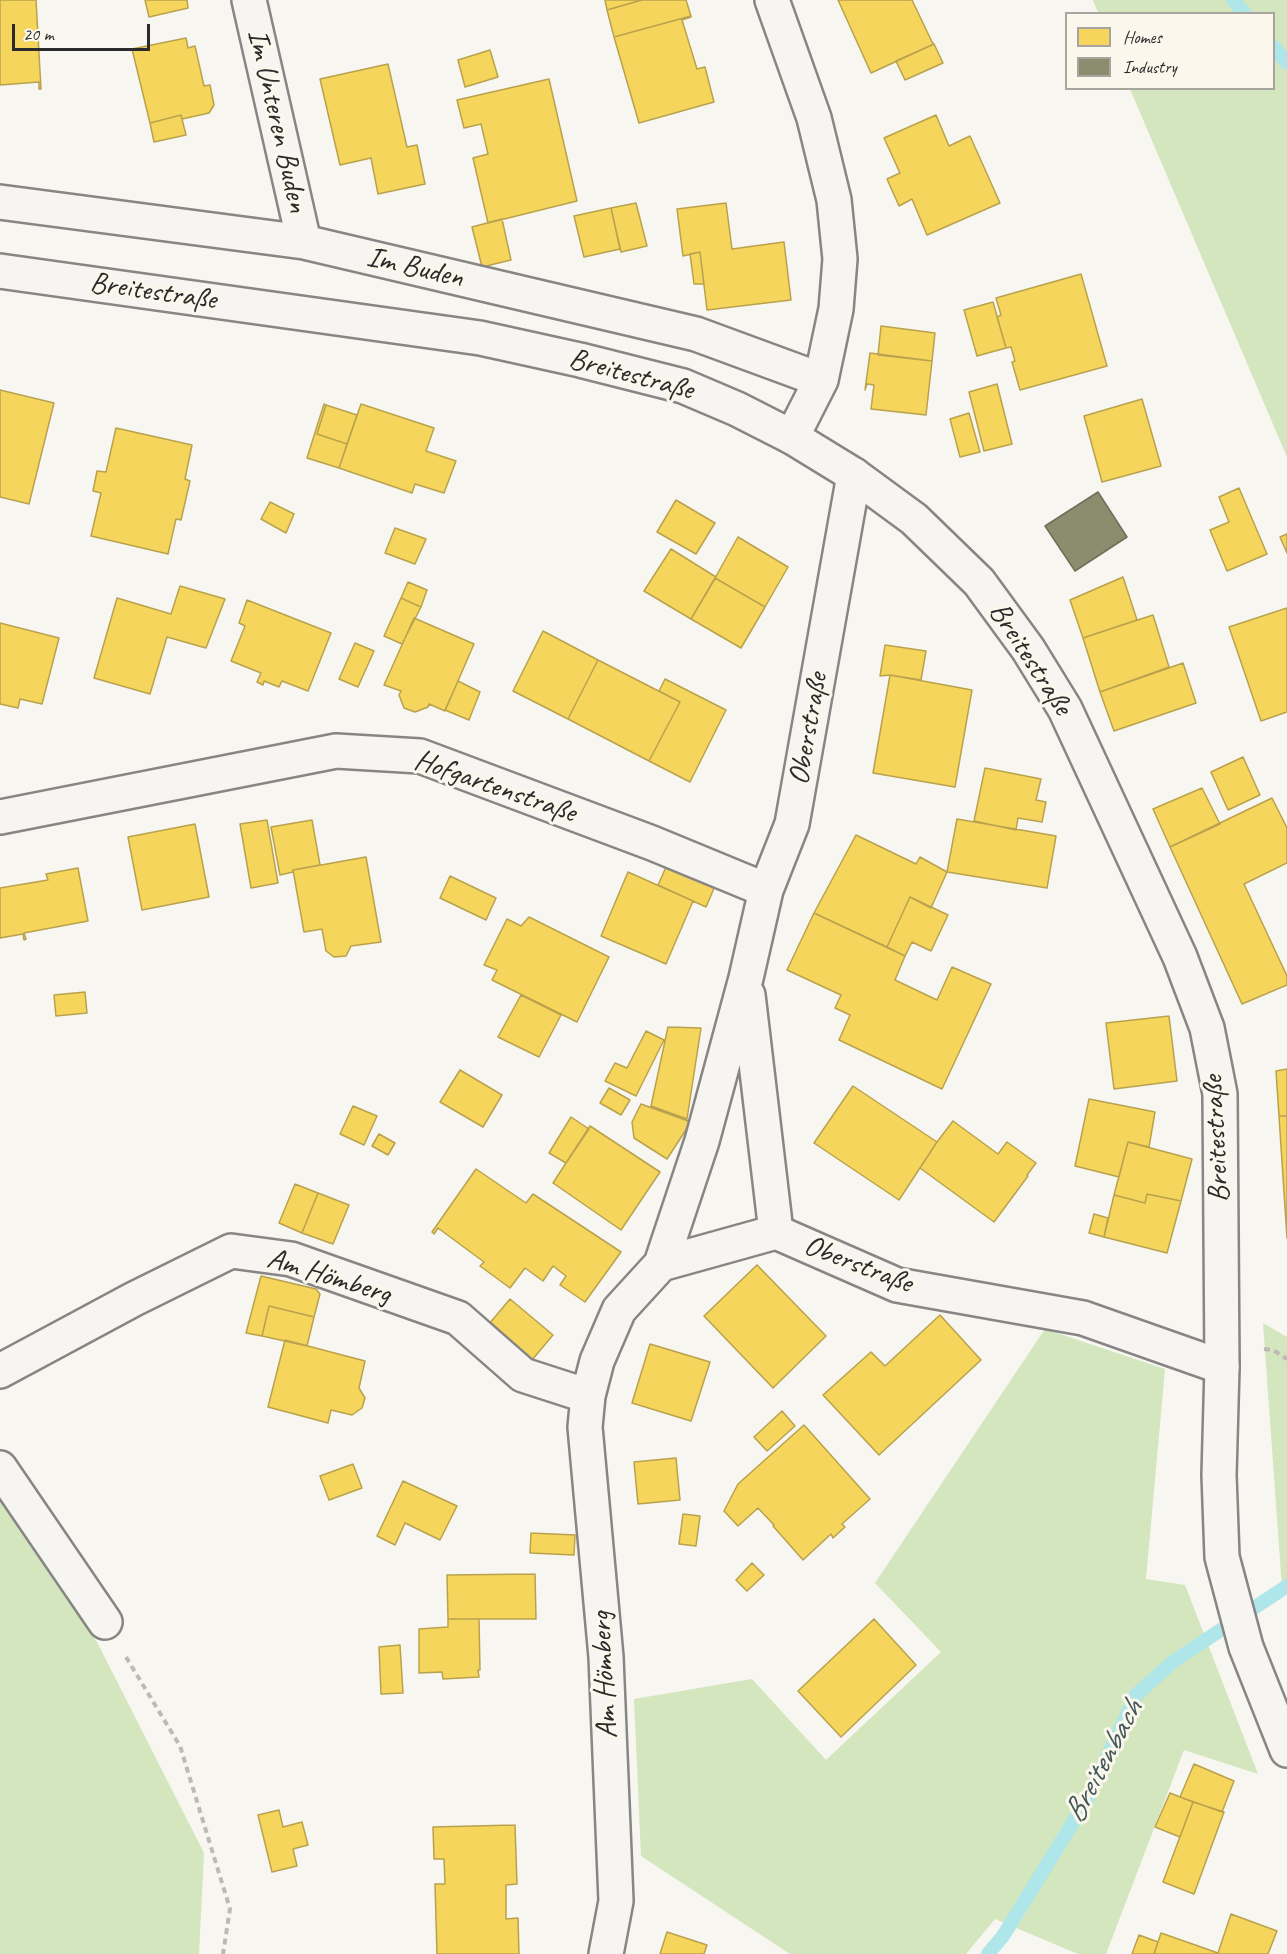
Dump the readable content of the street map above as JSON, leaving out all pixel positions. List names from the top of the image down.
{
  "streets": {
    "street": [
      "Im Unteren Buden",
      "Im Buden",
      "Breitestraße",
      "Oberstraße",
      "Hofgartenstraße",
      "Am Hömberg"
    ]
  },
  "crossings": [
    ["Im Unteren Buden", "Im Buden"],
    ["Breitestraße", "Oberstraße"],
    ["Oberstraße", "Hofgartenstraße"],
    ["Oberstraße", "Am Hömberg"]
  ],
  "water": ["Breitenbach"],
  "legend": ["Homes", "Industry"],
  "scale_bar": "20 m"
}
